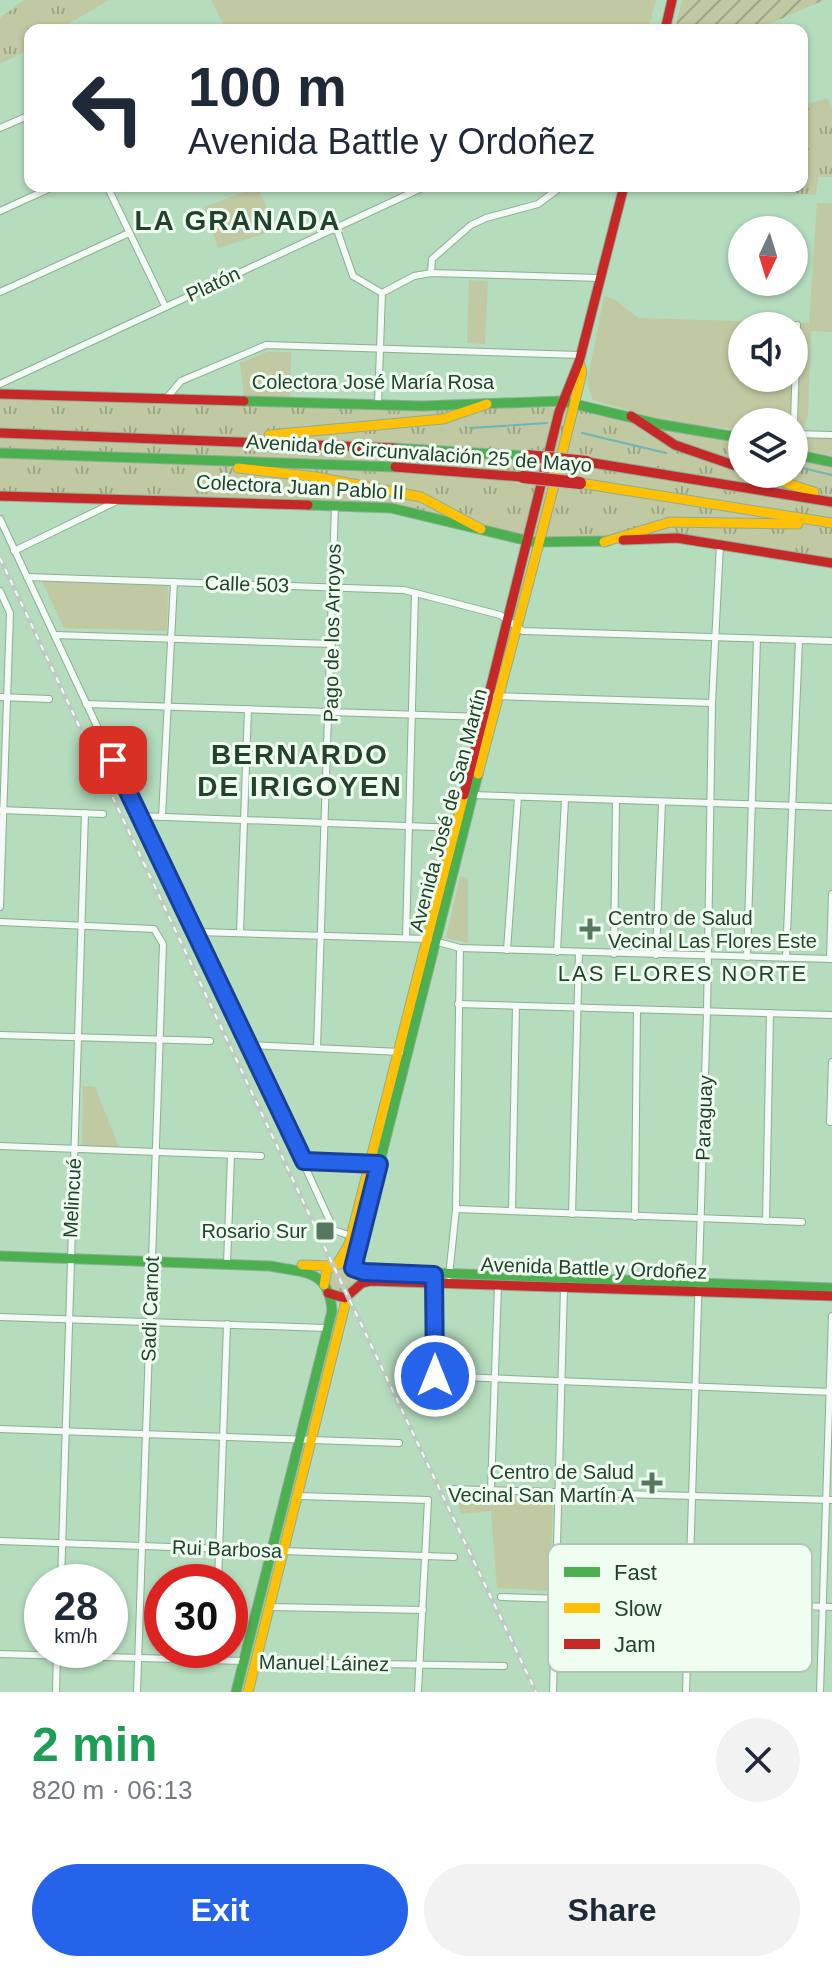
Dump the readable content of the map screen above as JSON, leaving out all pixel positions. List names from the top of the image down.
{
  "streets": {
    "main road": [
      "Colectora José María Rosa",
      "Avenida de Circunvalación 25 de Mayo",
      "Colectora Juan Pablo II",
      "Avenida José de San Martín",
      "Avenida Battle y Ordoñez"
    ],
    "street": [
      "Platón",
      "Calle 503",
      "Pago de los Arroyos",
      "Paraguay",
      "Melincué",
      "Sadi Carnot",
      "Rui Barbosa",
      "Manuel Láinez"
    ]
  },
  "crossings": [
    ["Colectora José María Rosa", "Avenida José de San Martín"],
    ["Colectora Juan Pablo II", "Pago de los Arroyos"],
    ["Colectora Juan Pablo II", "Avenida José de San Martín"],
    ["Colectora Juan Pablo II", "Paraguay"],
    ["Calle 503", "Pago de los Arroyos"],
    ["Calle 503", "Avenida José de San Martín"],
    ["Calle 503", "Paraguay"],
    ["Avenida José de San Martín", "Avenida Battle y Ordoñez"],
    ["Paraguay", "Avenida Battle y Ordoñez"],
    ["Melincué", "Sadi Carnot"],
    ["Melincué", "Rui Barbosa"],
    ["Sadi Carnot", "Rui Barbosa"],
    ["Sadi Carnot", "Manuel Láinez"]
  ],
  "districts": ["LA GRANADA", "BERNARDO DE IRIGOYEN", "LAS FLORES NORTE"],
  "places": {
    "health": ["Centro de Salud Vecinal Las Flores Este", "Centro de Salud Vecinal San Martín A"],
    "transit": ["Rosario Sur"]
  },
  "legend": ["Fast", "Slow", "Jam"],
  "north": "bottom",
  "page": {
    "turn": ["100 m", "Avenida Battle y Ordoñez"],
    "speed": "28 km/h",
    "limit": "30",
    "heading": ["2 min", "820 m · 06:13"],
    "buttons": ["Exit", "Share"]
  }
}
